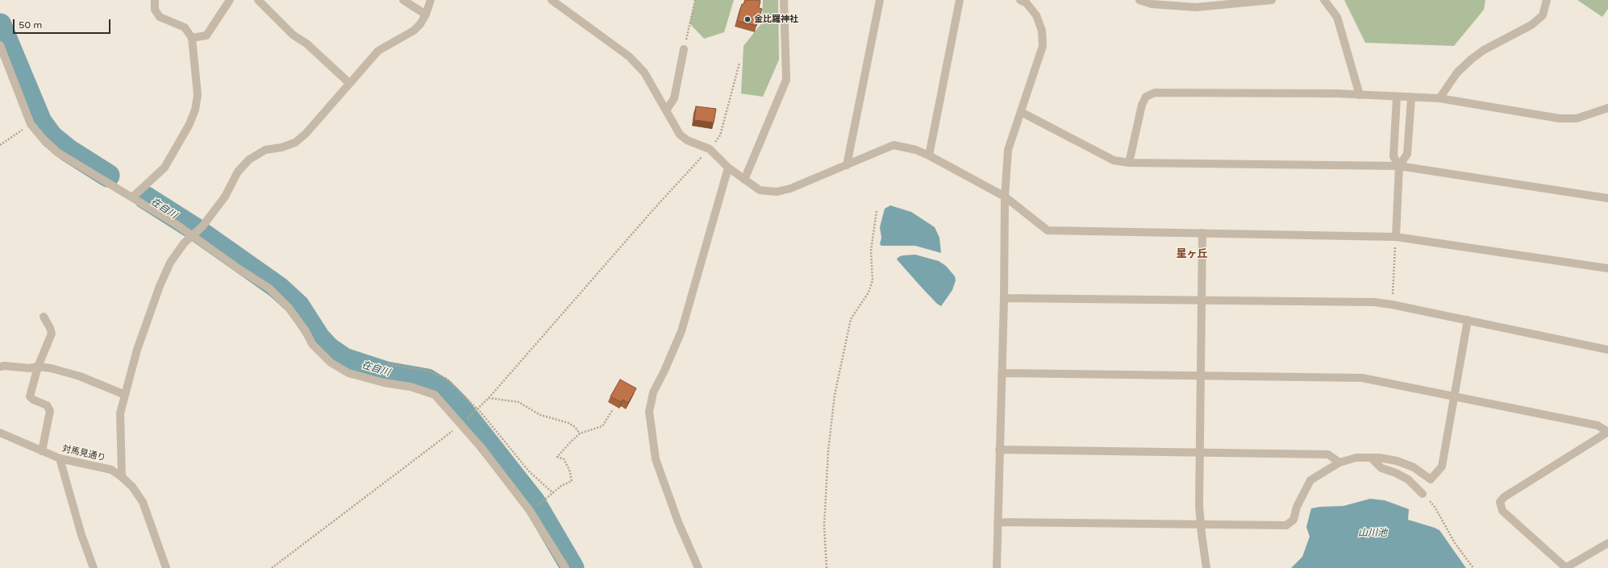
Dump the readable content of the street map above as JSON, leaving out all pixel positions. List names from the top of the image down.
{
  "streets": {
    "street": ["対馬見通り"]
  },
  "districts": ["星ヶ丘"],
  "water": ["在自川", "山川池"],
  "places": ["金比羅神社"],
  "scale_bar": "50 m"
}
